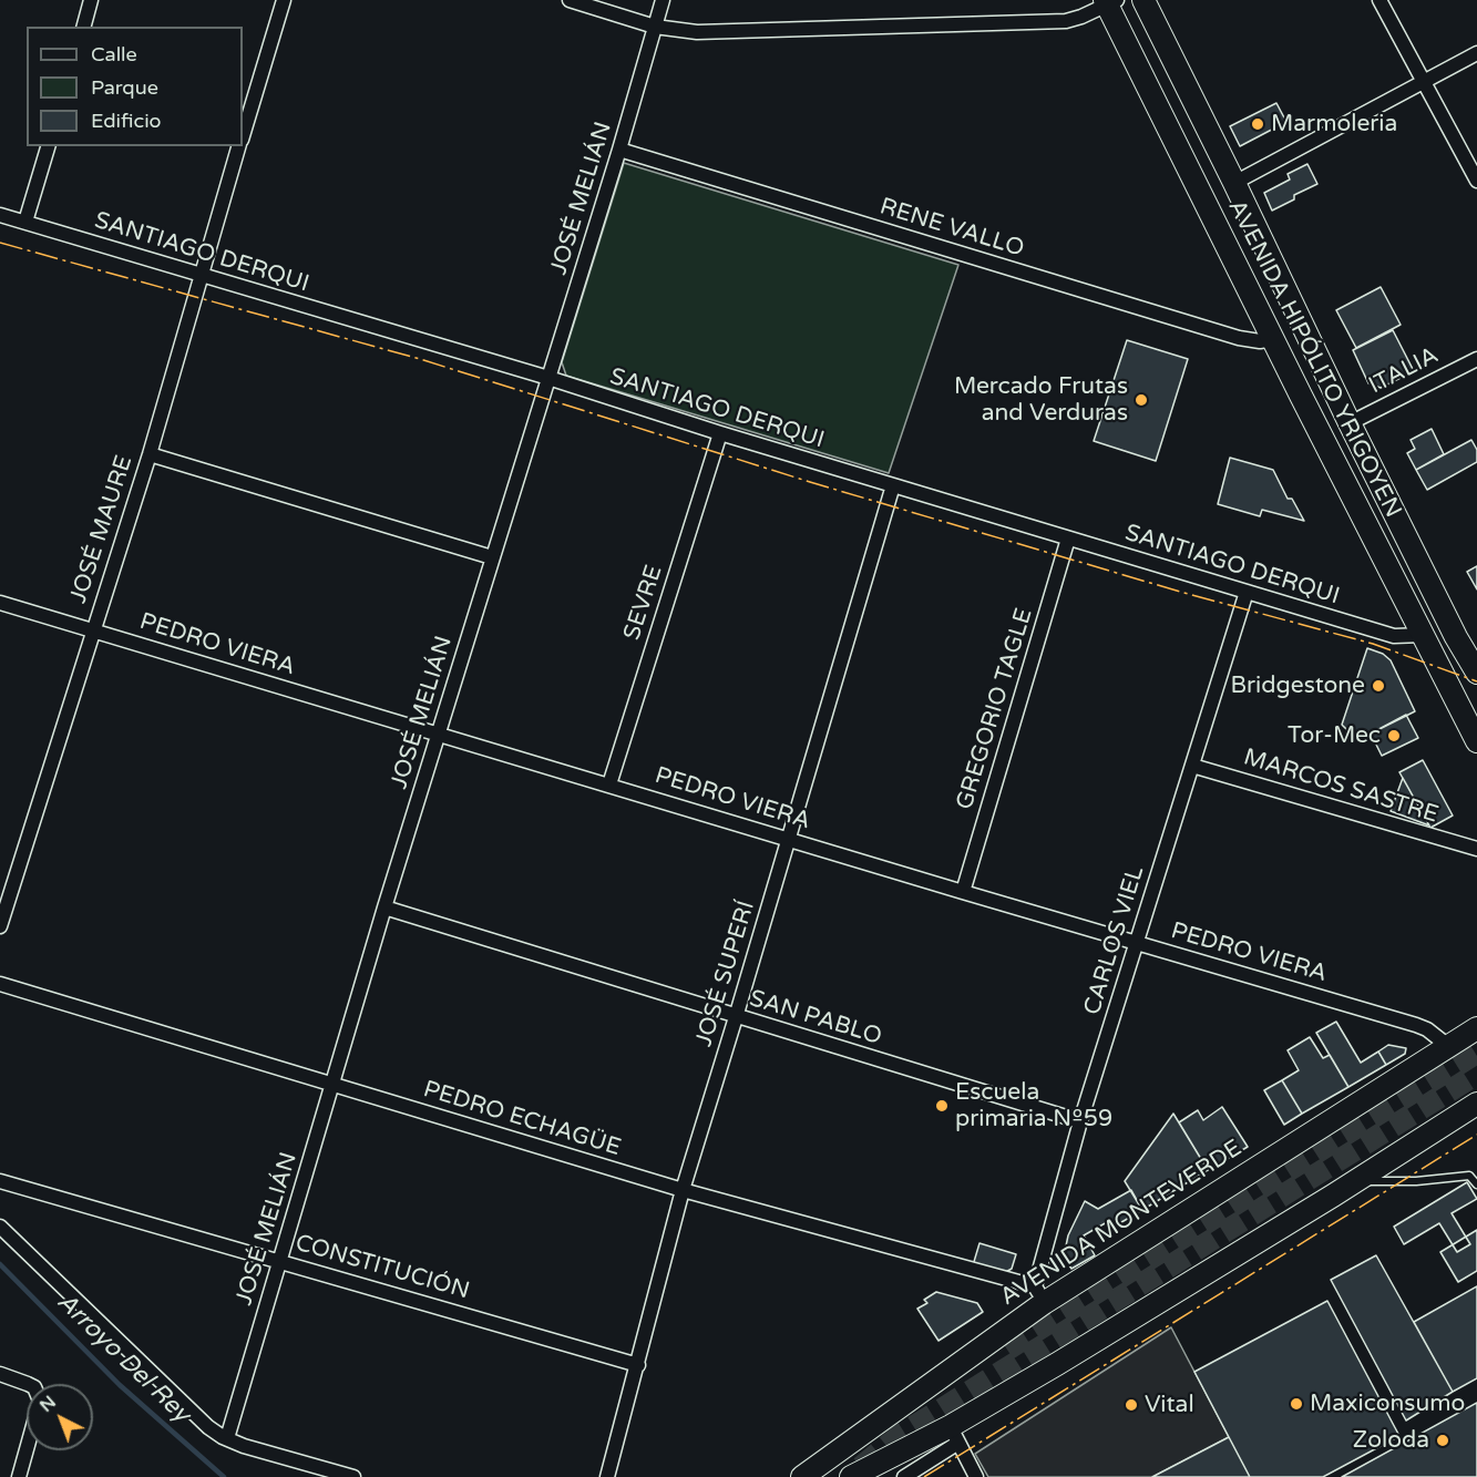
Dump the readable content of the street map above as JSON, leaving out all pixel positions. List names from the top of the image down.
{
  "streets": {
    "main road": ["AVENIDA HIPÓLITO YRIGOYEN", "AVENIDA MONTEVERDE"],
    "street": [
      "JOSÉ MELIÁN",
      "RENE VALLO",
      "SANTIAGO DERQUI",
      "ITALIA",
      "JOSÉ MAURE",
      "SEVRE",
      "PEDRO VIERA",
      "GREGORIO TAGLE",
      "MARCOS SASTRE",
      "CARLOS VIEL",
      "JOSÉ SUPERÍ",
      "SAN PABLO",
      "PEDRO ECHAGÜE",
      "CONSTITUCIÓN"
    ]
  },
  "crossings": [
    ["JOSÉ MELIÁN", "RENE VALLO"],
    ["JOSÉ MELIÁN", "SANTIAGO DERQUI"],
    ["JOSÉ MELIÁN", "PEDRO VIERA"],
    ["JOSÉ MELIÁN", "SAN PABLO"],
    ["JOSÉ MELIÁN", "PEDRO ECHAGÜE"],
    ["JOSÉ MELIÁN", "CONSTITUCIÓN"],
    ["RENE VALLO", "AVENIDA HIPÓLITO YRIGOYEN"],
    ["SANTIAGO DERQUI", "AVENIDA HIPÓLITO YRIGOYEN"],
    ["SANTIAGO DERQUI", "JOSÉ MAURE"],
    ["SANTIAGO DERQUI", "SEVRE"],
    ["SANTIAGO DERQUI", "GREGORIO TAGLE"],
    ["SANTIAGO DERQUI", "CARLOS VIEL"],
    ["SANTIAGO DERQUI", "JOSÉ SUPERÍ"],
    ["AVENIDA HIPÓLITO YRIGOYEN", "ITALIA"],
    ["JOSÉ MAURE", "PEDRO VIERA"],
    ["SEVRE", "PEDRO VIERA"],
    ["PEDRO VIERA", "GREGORIO TAGLE"],
    ["PEDRO VIERA", "CARLOS VIEL"],
    ["PEDRO VIERA", "JOSÉ SUPERÍ"],
    ["PEDRO VIERA", "AVENIDA MONTEVERDE"],
    ["MARCOS SASTRE", "CARLOS VIEL"],
    ["CARLOS VIEL", "SAN PABLO"],
    ["CARLOS VIEL", "PEDRO ECHAGÜE"],
    ["CARLOS VIEL", "AVENIDA MONTEVERDE"],
    ["JOSÉ SUPERÍ", "SAN PABLO"],
    ["JOSÉ SUPERÍ", "PEDRO ECHAGÜE"],
    ["JOSÉ SUPERÍ", "CONSTITUCIÓN"],
    ["PEDRO ECHAGÜE", "AVENIDA MONTEVERDE"]
  ],
  "water": ["Arroyo Del Rey"],
  "places": [
    "Marmoleria",
    "Mercado Frutas and Verduras",
    "Bridgestone",
    "Tor-Mec",
    "Escuela primaria Nº59",
    "Maxiconsumo",
    "Vital",
    "Zoloda"
  ],
  "legend": ["Calle", "Parque", "Edificio"],
  "north": "top left"
}
